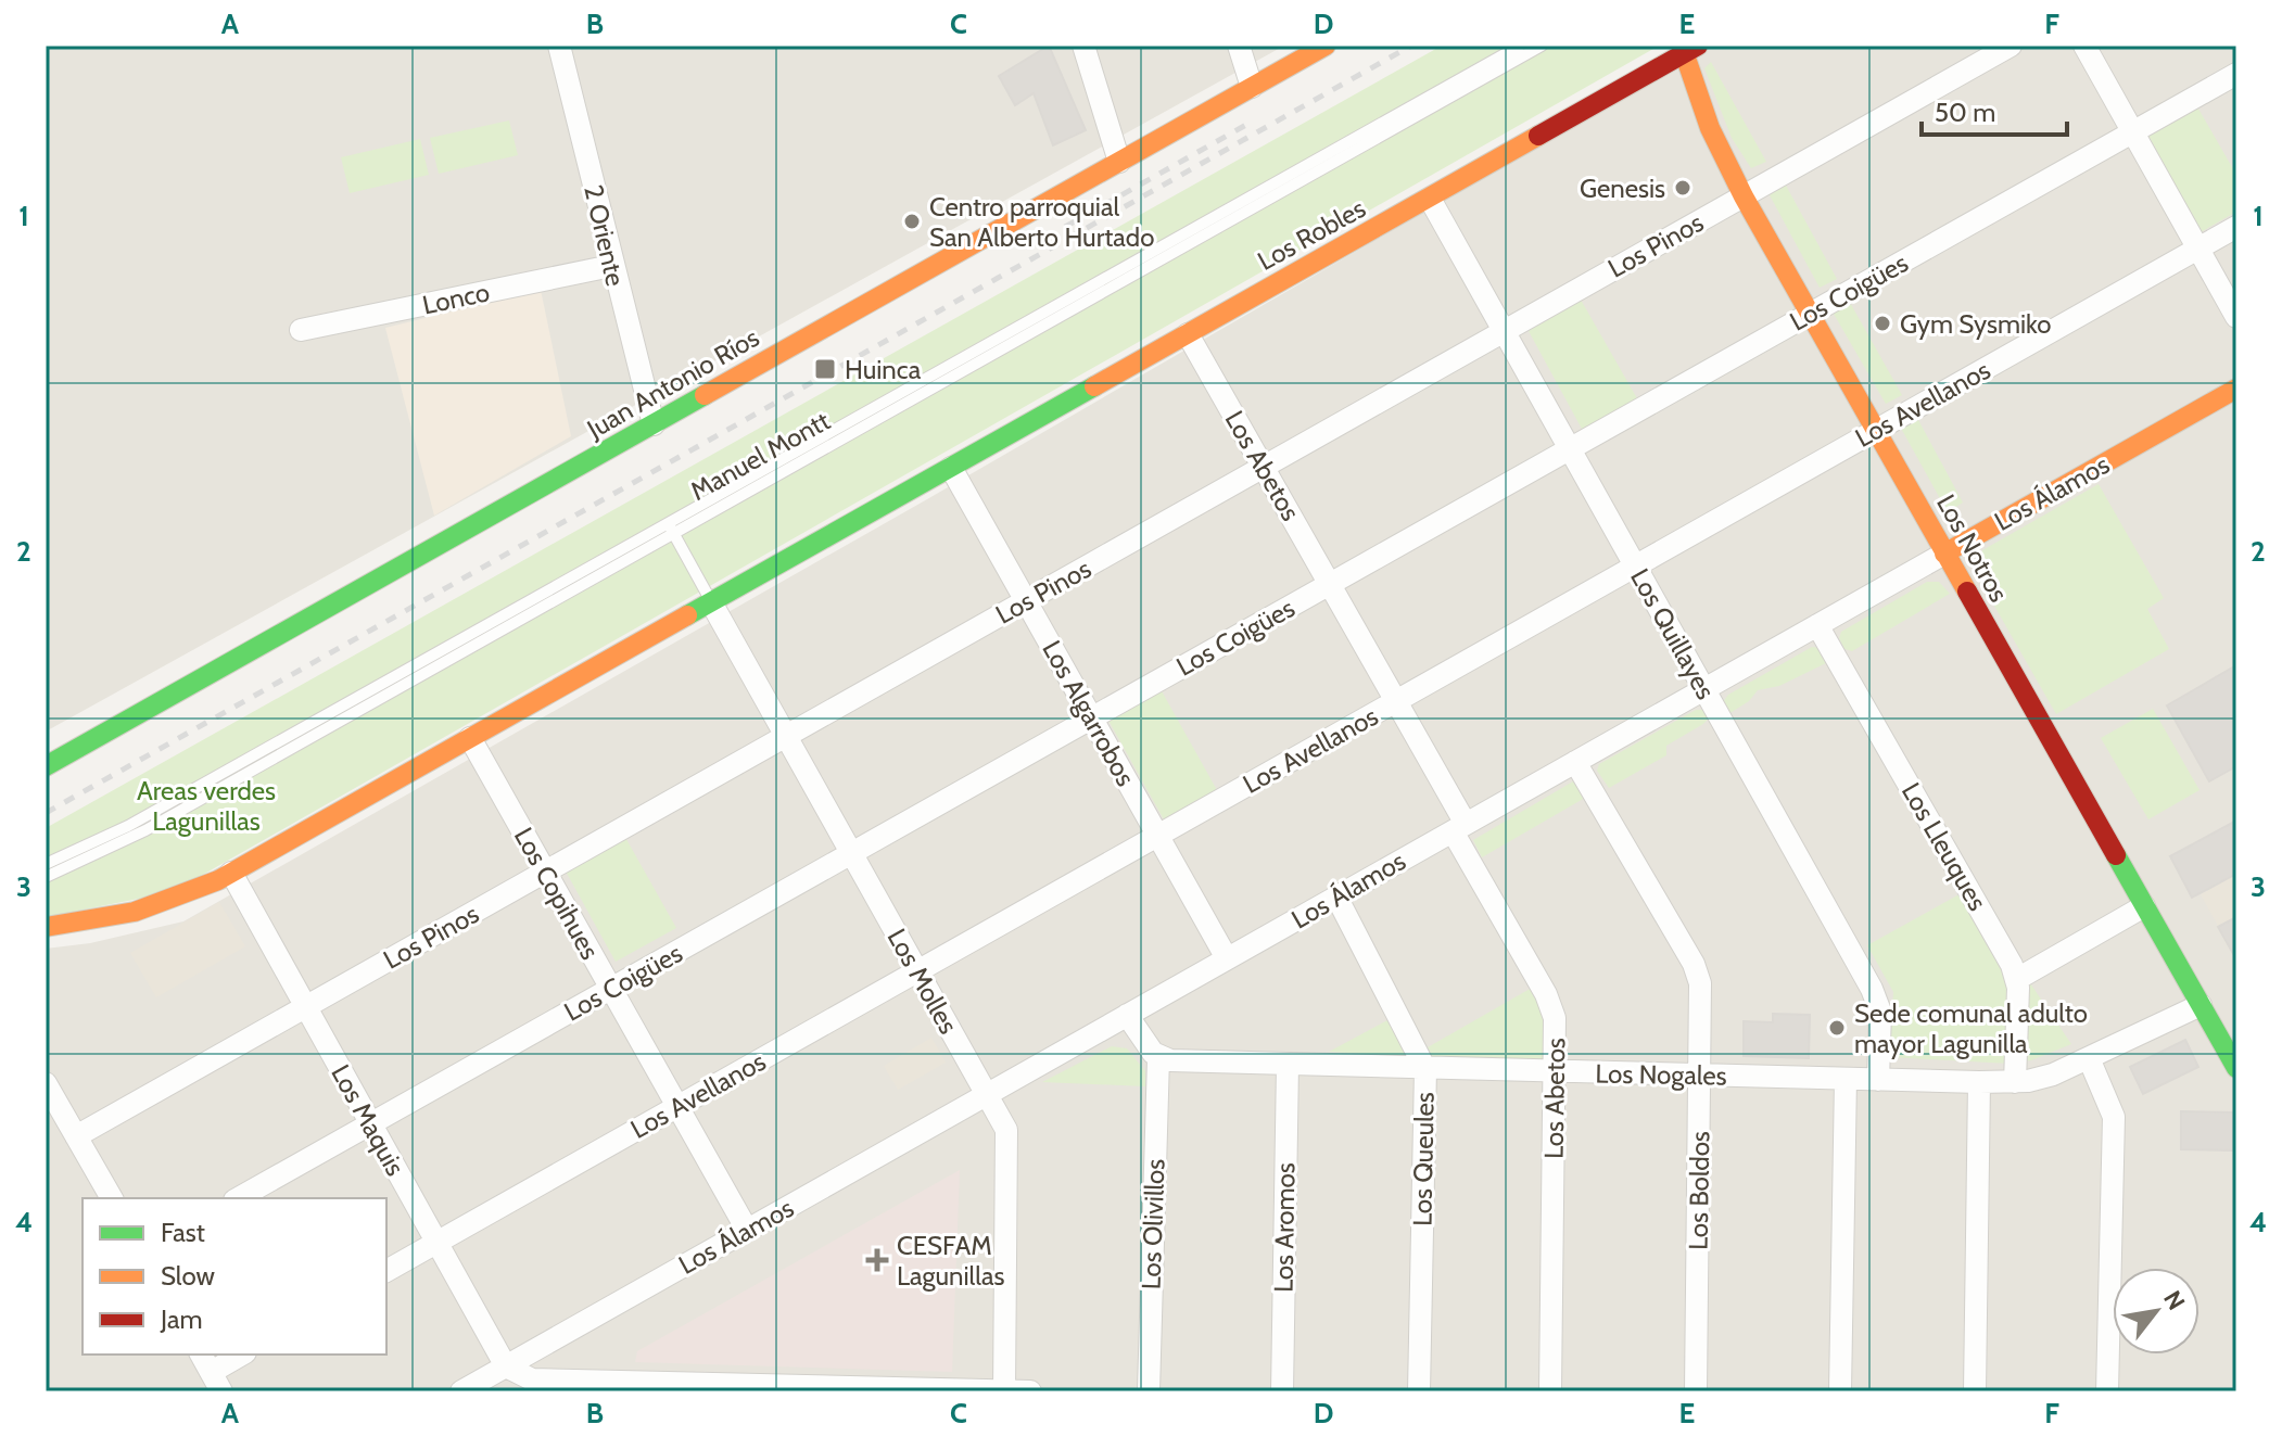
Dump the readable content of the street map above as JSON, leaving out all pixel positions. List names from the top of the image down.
{
  "streets": {
    "main road": [
      "Los Robles",
      "Juan Antonio Ríos",
      "Los Álamos",
      "Los Notros"
    ],
    "street": [
      "2 Oriente",
      "Los Pinos",
      "Los Coigües",
      "Lonco",
      "Los Avellanos",
      "Los Abetos",
      "Los Quillayes",
      "Los Algarrobos",
      "Los Lleuques",
      "Los Copihues",
      "Los Molles",
      "Los Nogales",
      "Los Maquis",
      "Los Queules",
      "Los Boldos",
      "Los Olivillos",
      "Los Aromos"
    ],
    "lane": ["Manuel Montt"]
  },
  "crossings": [
    ["Los Robles", "Los Abetos"],
    ["Los Robles", "Los Notros"],
    ["Los Robles", "Los Quillayes"],
    ["Los Robles", "Los Algarrobos"],
    ["2 Oriente", "Lonco"],
    ["2 Oriente", "Juan Antonio Ríos"],
    ["Los Pinos", "Los Abetos"],
    ["Los Pinos", "Los Notros"],
    ["Los Pinos", "Los Quillayes"],
    ["Los Pinos", "Los Algarrobos"],
    ["Los Pinos", "Los Copihues"],
    ["Los Pinos", "Los Molles"],
    ["Los Pinos", "Los Maquis"],
    ["Los Coigües", "Los Abetos"],
    ["Los Coigües", "Los Notros"],
    ["Los Coigües", "Los Quillayes"],
    ["Los Coigües", "Los Algarrobos"],
    ["Los Coigües", "Los Copihues"],
    ["Los Coigües", "Los Molles"],
    ["Los Coigües", "Los Maquis"],
    ["Los Avellanos", "Los Abetos"],
    ["Los Avellanos", "Los Notros"],
    ["Los Avellanos", "Los Quillayes"],
    ["Los Avellanos", "Los Algarrobos"],
    ["Los Avellanos", "Los Copihues"],
    ["Los Avellanos", "Los Molles"],
    ["Los Avellanos", "Los Maquis"],
    ["Los Abetos", "Los Álamos"],
    ["Los Abetos", "Los Nogales"],
    ["Los Álamos", "Los Notros"],
    ["Los Álamos", "Los Quillayes"],
    ["Los Álamos", "Los Algarrobos"],
    ["Los Álamos", "Los Lleuques"],
    ["Los Álamos", "Los Copihues"],
    ["Los Álamos", "Los Molles"],
    ["Los Álamos", "Los Maquis"],
    ["Los Álamos", "Los Queules"],
    ["Los Álamos", "Los Boldos"],
    ["Los Notros", "Los Nogales"],
    ["Los Quillayes", "Los Nogales"],
    ["Los Nogales", "Los Queules"],
    ["Los Nogales", "Los Boldos"],
    ["Los Nogales", "Los Olivillos"],
    ["Los Nogales", "Los Aromos"]
  ],
  "parks": ["Areas verdes Lagunillas"],
  "places": {
    "other": [
      "Genesis",
      "Centro parroquial San Alberto Hurtado",
      "Gym Sysmiko",
      "Sede comunal adulto mayor Lagunilla"
    ],
    "transit": ["Huinca"],
    "health": ["CESFAM Lagunillas"]
  },
  "legend": ["Fast", "Slow", "Jam"],
  "scale_bar": "50 m",
  "north": "top right",
  "grid": {
    "columns": [
      "A",
      "B",
      "C",
      "D",
      "E",
      "F"
    ],
    "rows": [
      "1",
      "2",
      "3",
      "4"
    ]
  }
}
